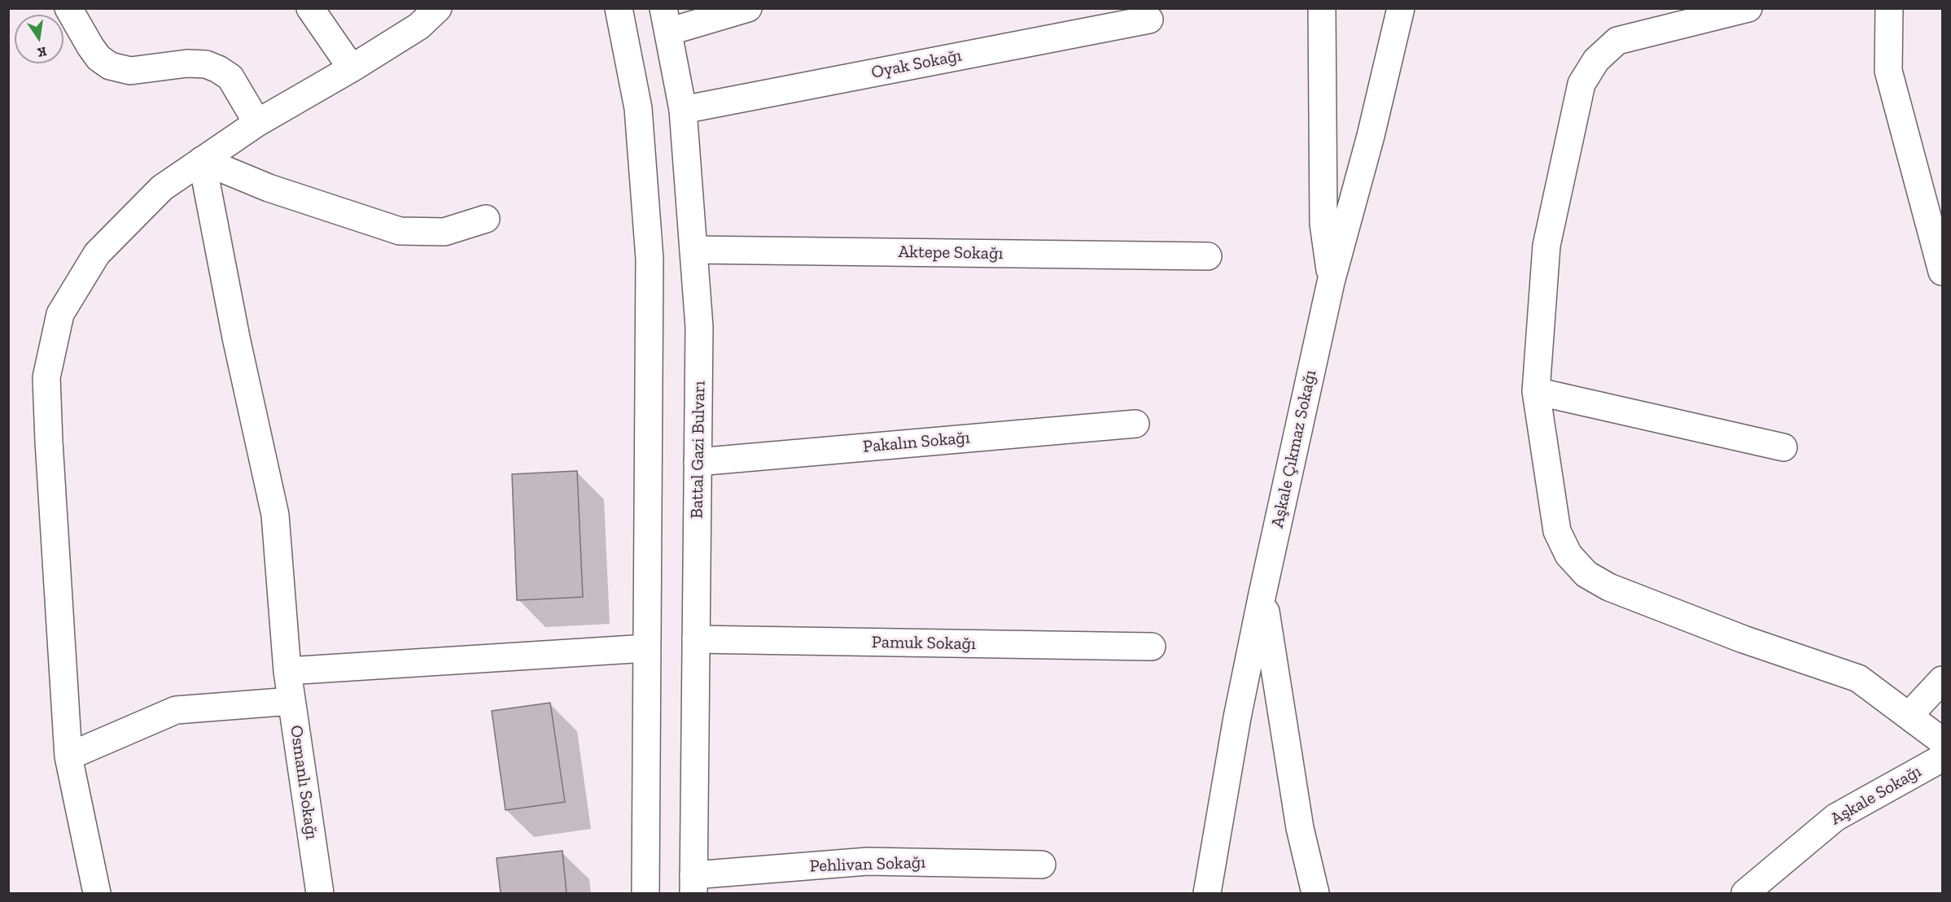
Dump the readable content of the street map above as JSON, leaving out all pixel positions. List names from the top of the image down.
{
  "streets": {
    "street": [
      "Oyak Sokağı",
      "Aktepe Sokağı",
      "Pakalın Sokağı",
      "Aşkale Çıkmaz Sokağı",
      "Battal Gazi Bulvarı",
      "Pamuk Sokağı",
      "Osmanlı Sokağı",
      "Aşkale Sokağı",
      "Pehlivan Sokağı"
    ]
  },
  "crossings": [
    ["Oyak Sokağı", "Battal Gazi Bulvarı"],
    ["Aktepe Sokağı", "Battal Gazi Bulvarı"],
    ["Pakalın Sokağı", "Battal Gazi Bulvarı"],
    ["Battal Gazi Bulvarı", "Pamuk Sokağı"],
    ["Battal Gazi Bulvarı", "Pehlivan Sokağı"]
  ],
  "north": "bottom"
}
